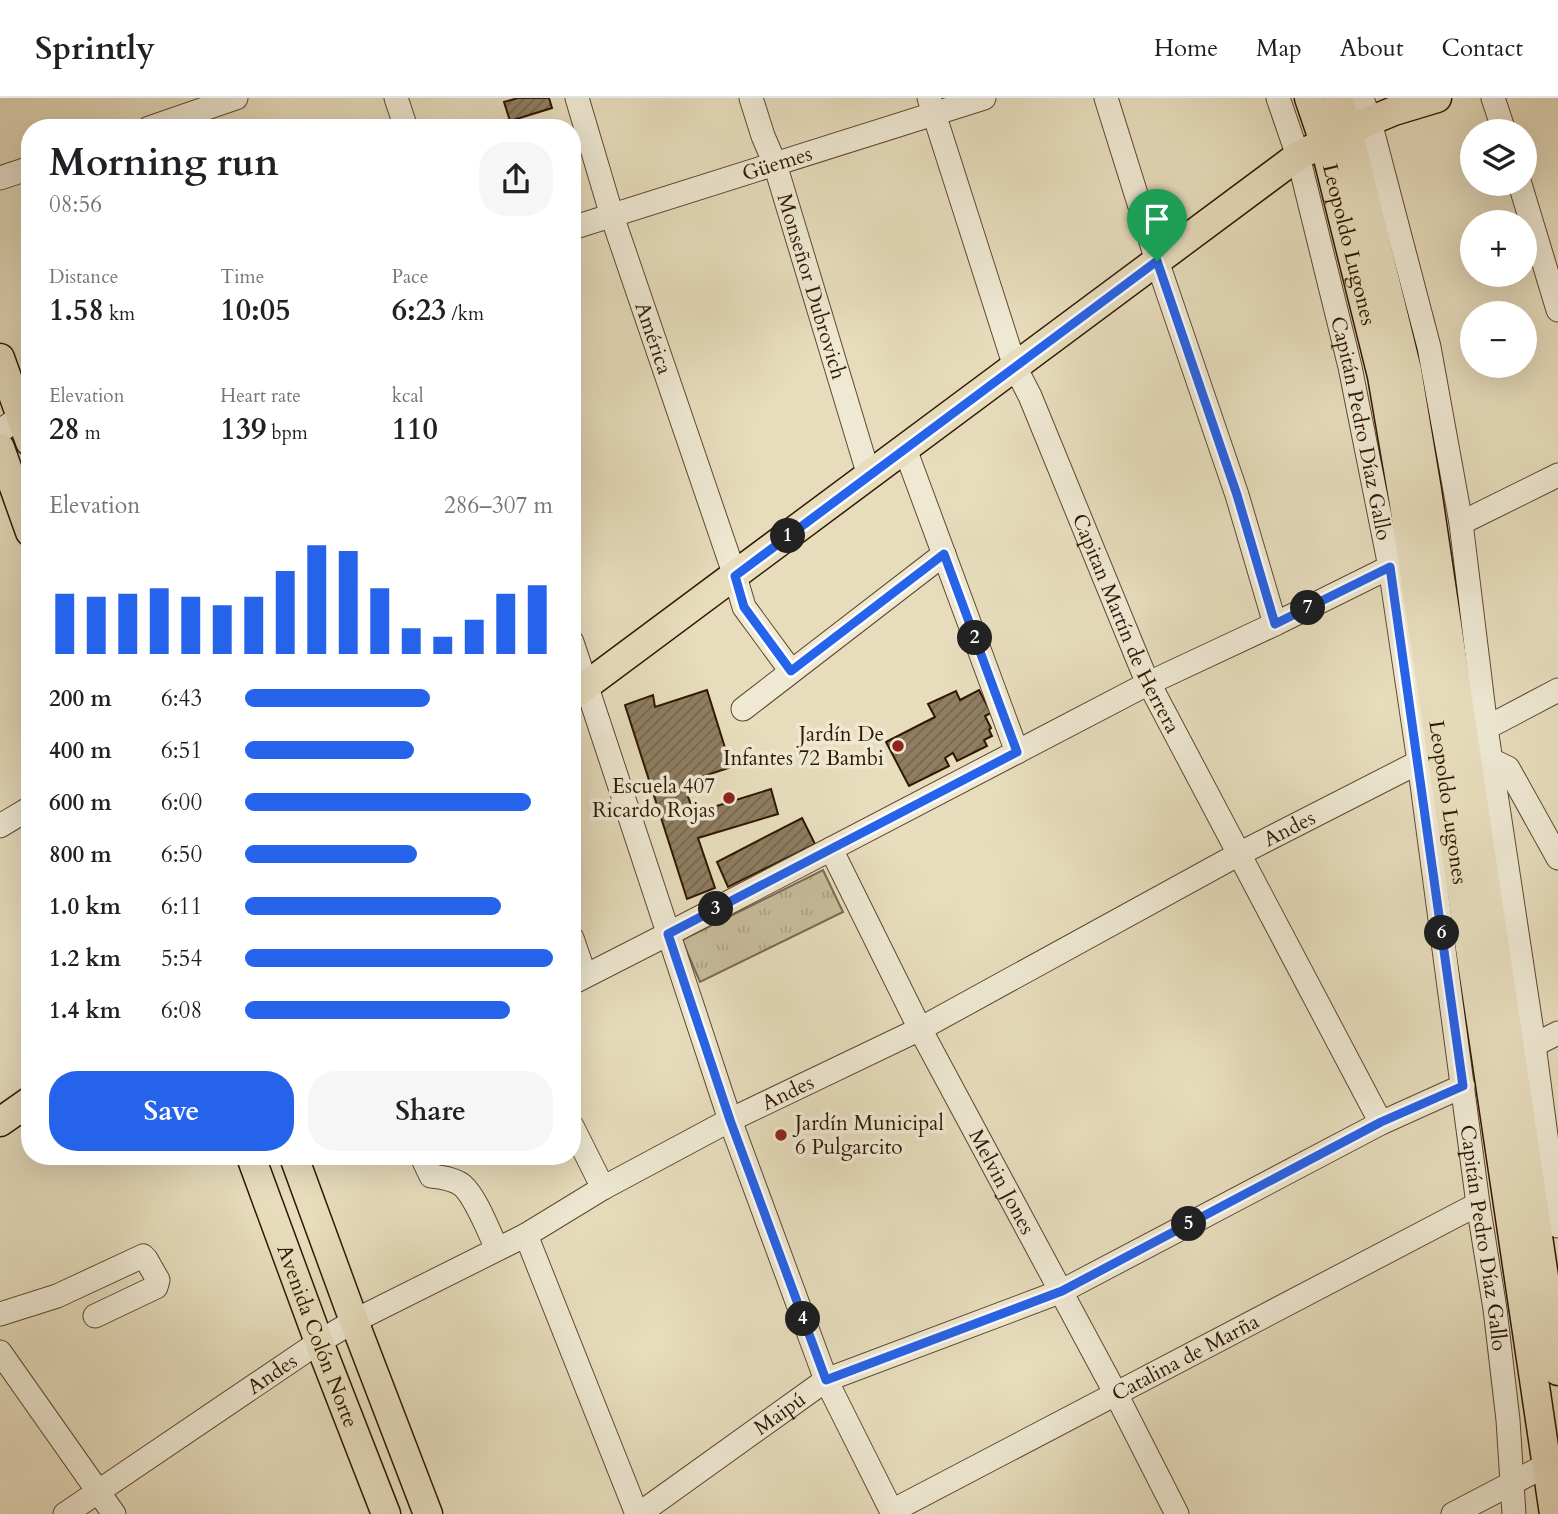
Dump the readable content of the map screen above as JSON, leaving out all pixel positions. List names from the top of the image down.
{
  "streets": {
    "main road": ["Leopoldo Lugones", "Avenida Colón Norte"],
    "street": [
      "Güemes",
      "Monseñor Dubrovich",
      "América",
      "Capitán Pedro Díaz Gallo",
      "Capitan Martín de Herrera",
      "Andes",
      "Melvin Jones",
      "Catalina de Marña",
      "Maipú"
    ]
  },
  "crossings": [
    ["Güemes", "Monseñor Dubrovich"],
    ["Güemes", "América"],
    ["Güemes", "Capitan Martín de Herrera"],
    ["Capitán Pedro Díaz Gallo", "Andes"],
    ["Capitán Pedro Díaz Gallo", "Catalina de Marña"],
    ["Capitán Pedro Díaz Gallo", "Maipú"],
    ["Capitan Martín de Herrera", "Andes"],
    ["Capitan Martín de Herrera", "Maipú"],
    ["Andes", "Melvin Jones"],
    ["Andes", "Avenida Colón Norte"],
    ["Melvin Jones", "Catalina de Marña"],
    ["Melvin Jones", "Maipú"]
  ],
  "places": ["Jardín De Infantes 72 Bambi", "Escuela 407 Ricardo Rojas", "Jardín Municipal 6 Pulgarcito"],
  "page": {
    "header": "Sprintly",
    "nav": [
      "Home",
      "Map",
      "About",
      "Contact"
    ],
    "map_buttons": ["+", "−"],
    "heading": ["Morning run", "08:56"],
    "stats": [
      ["Distance", "1.58 km"],
      ["Time", "10:05"],
      ["Pace", "6:23 /km"],
      ["Elevation", "28 m"],
      ["Heart rate", "139 bpm"],
      ["kcal", "110"]
    ],
    "chart": ["Elevation", "286–307 m"],
    "pins": [
      "1",
      "7",
      "2",
      "3",
      "6",
      "5",
      "4"
    ],
    "list": [
      {
        "name": "200 m",
        "note": "6:43"
      },
      {
        "name": "400 m",
        "note": "6:51"
      },
      {
        "name": "600 m",
        "note": "6:00"
      },
      {
        "name": "800 m",
        "note": "6:50"
      },
      {
        "name": "1.0 km",
        "note": "6:11"
      },
      {
        "name": "1.2 km",
        "note": "5:54"
      },
      {
        "name": "1.4 km",
        "note": "6:08"
      }
    ],
    "buttons": ["Save", "Share"]
  }
}
